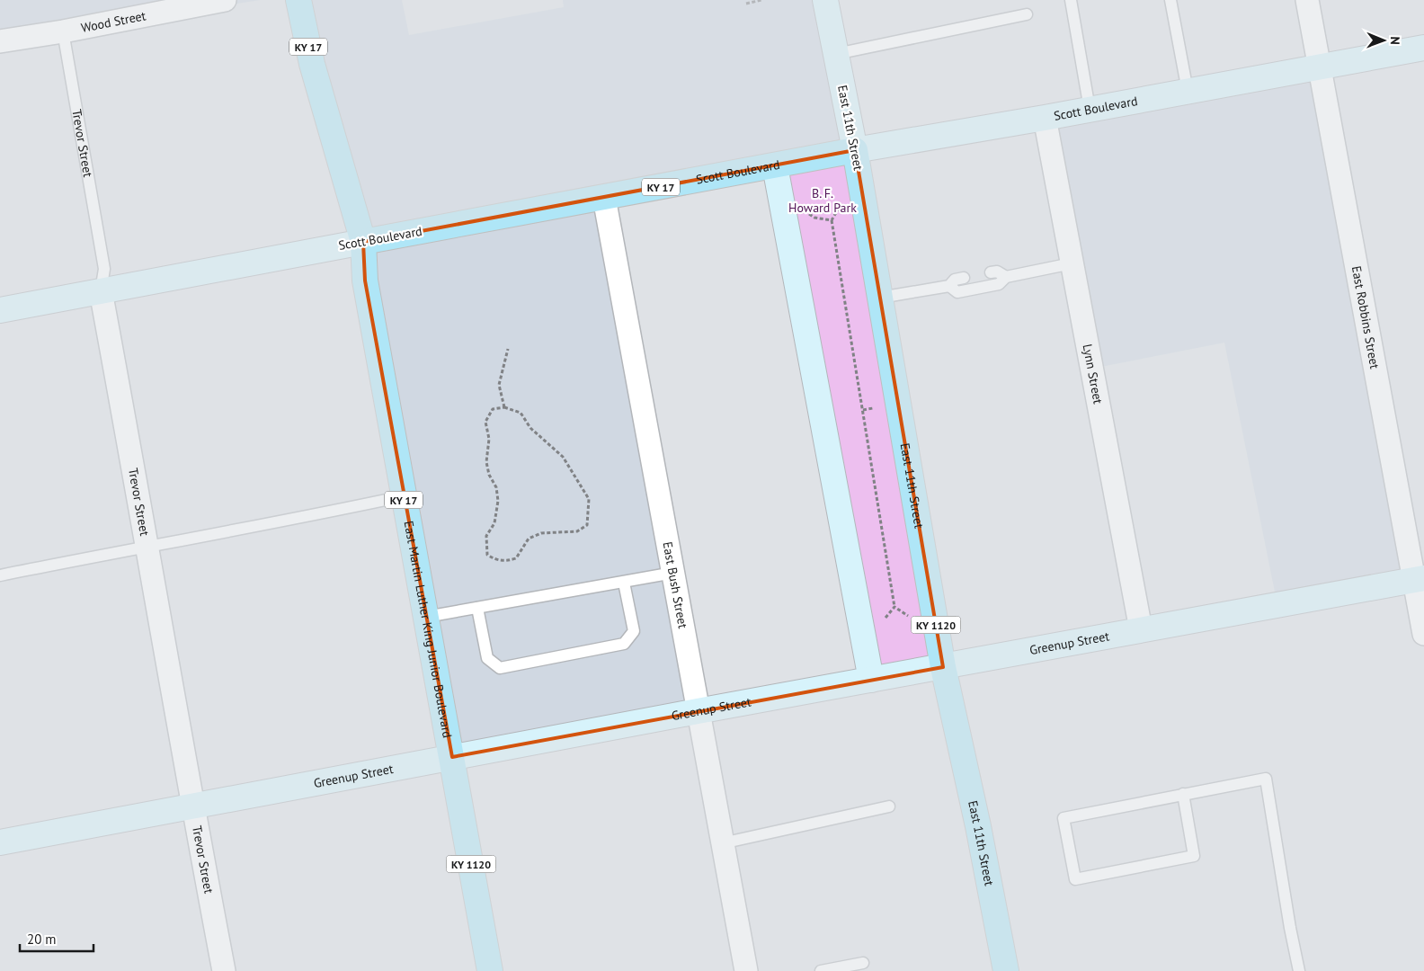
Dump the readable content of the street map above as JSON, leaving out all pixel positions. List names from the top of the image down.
{
  "streets": {
    "main road": [
      "KY 17",
      "Scott Boulevard",
      "East 11th Street",
      "KY 1120",
      "East Martin Luther King Junior Boulevard",
      "Greenup Street"
    ],
    "street": [
      "Wood Street",
      "Trevor Street",
      "East Robbins Street",
      "Lynn Street",
      "East Bush Street"
    ]
  },
  "crossings": [
    ["Wood Street", "Trevor Street"],
    ["Scott Boulevard", "East 11th Street"],
    ["Scott Boulevard", "Trevor Street"],
    ["Scott Boulevard", "East Robbins Street"],
    ["Scott Boulevard", "Lynn Street"],
    ["Scott Boulevard", "East Bush Street"],
    ["Scott Boulevard", "East Martin Luther King Junior Boulevard"],
    ["East 11th Street", "Greenup Street"],
    ["Trevor Street", "Greenup Street"],
    ["East Robbins Street", "Greenup Street"],
    ["Lynn Street", "Greenup Street"],
    ["East Bush Street", "Greenup Street"],
    ["East Martin Luther King Junior Boulevard", "Greenup Street"]
  ],
  "parks": ["B. F. Howard Park"],
  "scale_bar": "20 m",
  "north": "right"
}
